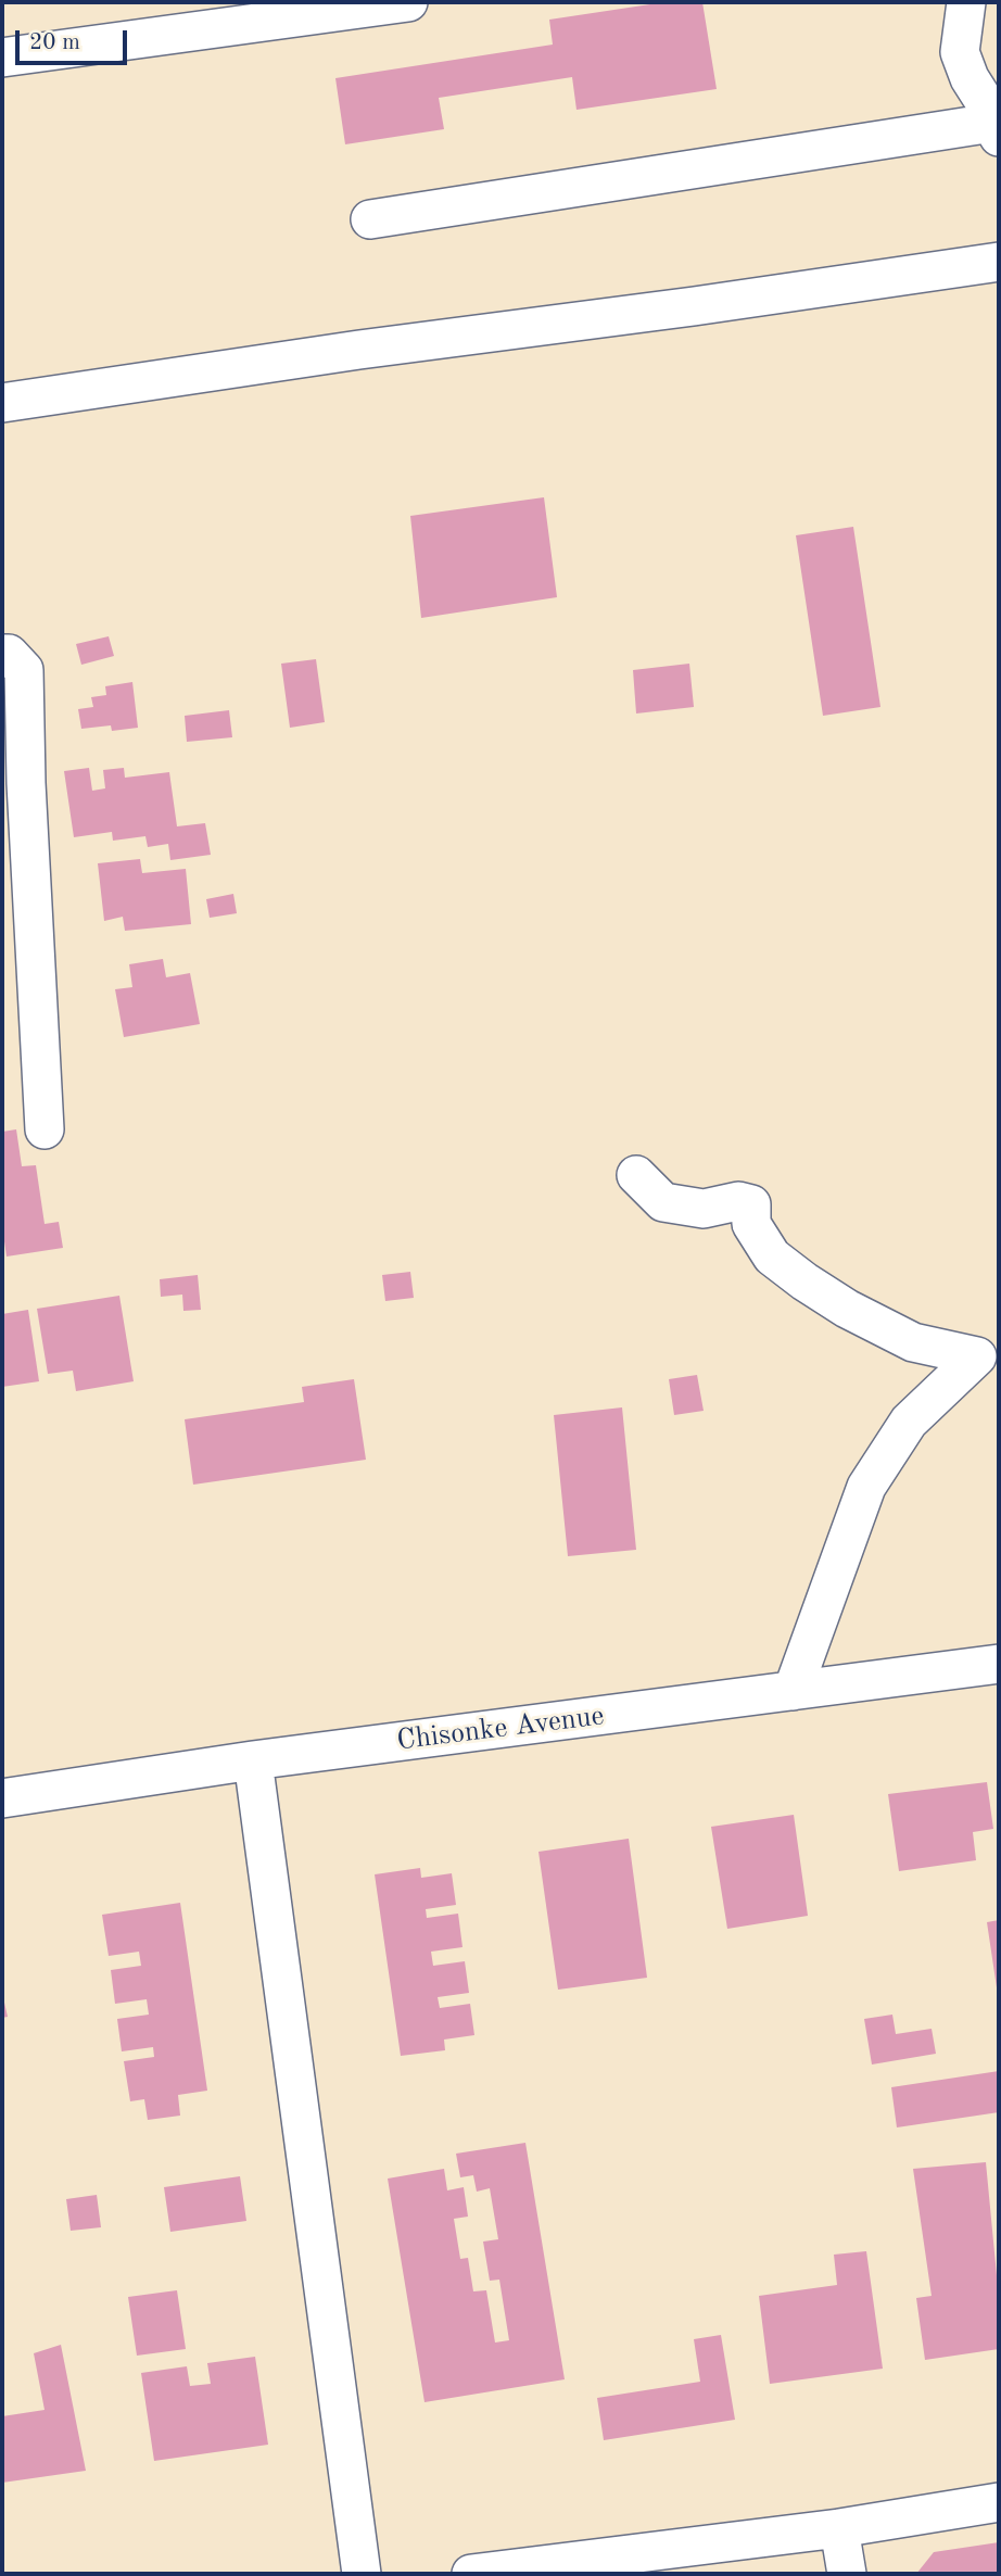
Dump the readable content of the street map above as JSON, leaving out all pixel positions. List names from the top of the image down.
{
  "streets": {
    "street": ["Chisonke Avenue"]
  },
  "scale_bar": "20 m"
}
